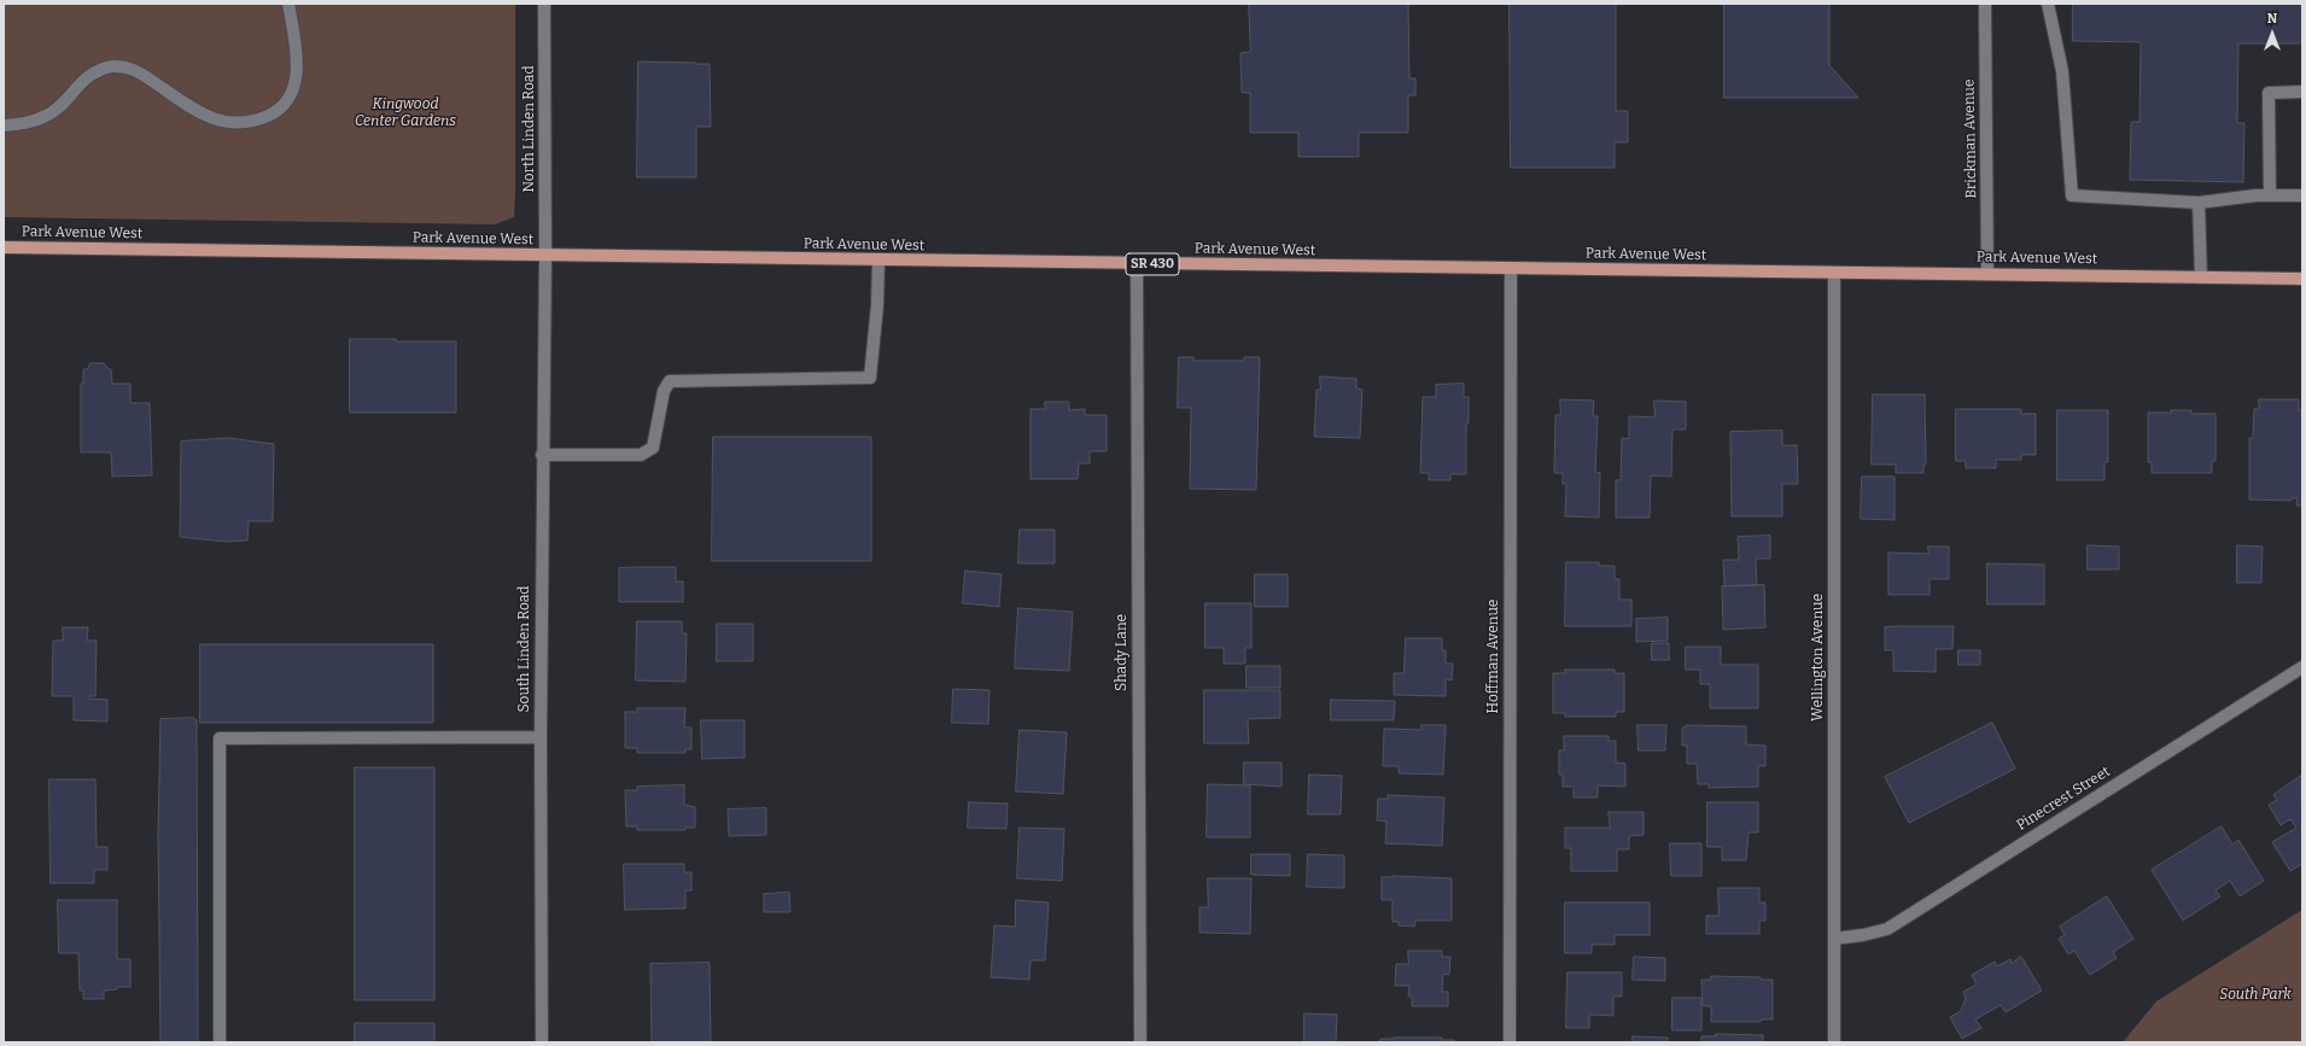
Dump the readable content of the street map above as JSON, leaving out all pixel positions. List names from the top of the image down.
{
  "streets": {
    "main road": ["Park Avenue West", "SR 430"],
    "street": [
      "North Linden Road",
      "Brickman Avenue",
      "South Linden Road",
      "Shady Lane",
      "Hoffman Avenue",
      "Wellington Avenue",
      "Pinecrest Street"
    ]
  },
  "crossings": [
    ["North Linden Road", "Park Avenue West"],
    ["North Linden Road", "South Linden Road"],
    ["Brickman Avenue", "Park Avenue West"],
    ["Park Avenue West", "South Linden Road"],
    ["Park Avenue West", "Shady Lane"],
    ["Park Avenue West", "Hoffman Avenue"],
    ["Park Avenue West", "Wellington Avenue"],
    ["Wellington Avenue", "Pinecrest Street"]
  ],
  "parks": ["Kingwood Center Gardens", "South Park"],
  "north": "top"
}
